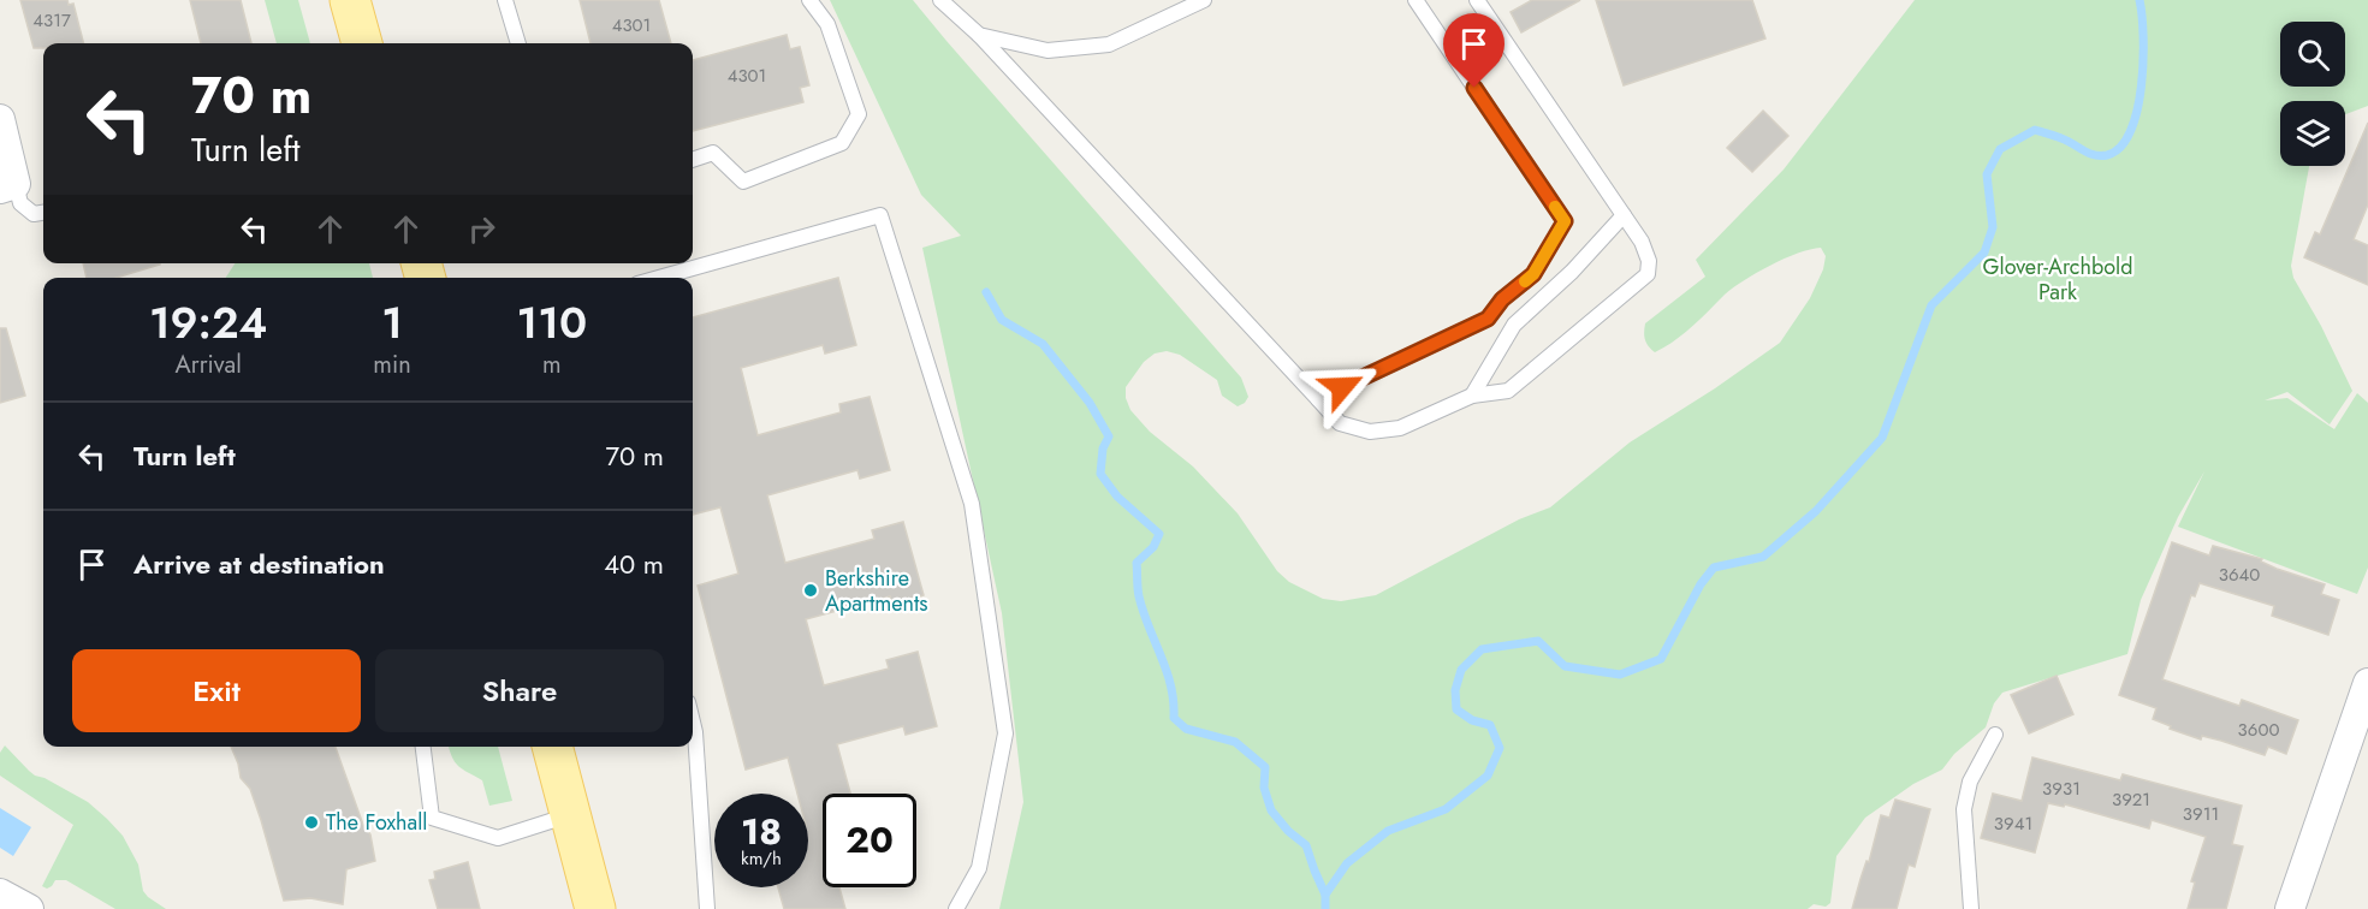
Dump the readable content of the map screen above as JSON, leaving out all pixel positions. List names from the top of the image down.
{
  "parks": ["Glover-Archbold Park"],
  "places": ["Berkshire Apartments", "The Foxhall"],
  "house_numbers": [
    "4317",
    "4301",
    "4301",
    "3640",
    "3600",
    "3931",
    "3921",
    "3911",
    "3941"
  ],
  "page": {
    "turn": ["70 m", "Turn left"],
    "eta": [
      "19:24",
      "Arrival",
      "1",
      "min",
      "110",
      "m"
    ],
    "list": [
      {
        "name": "Turn left",
        "value": "70 m"
      },
      {
        "name": "Arrive at destination",
        "value": "40 m"
      }
    ],
    "buttons": ["Exit", "Share"],
    "speed": "18 km/h",
    "limit": "20"
  }
}
